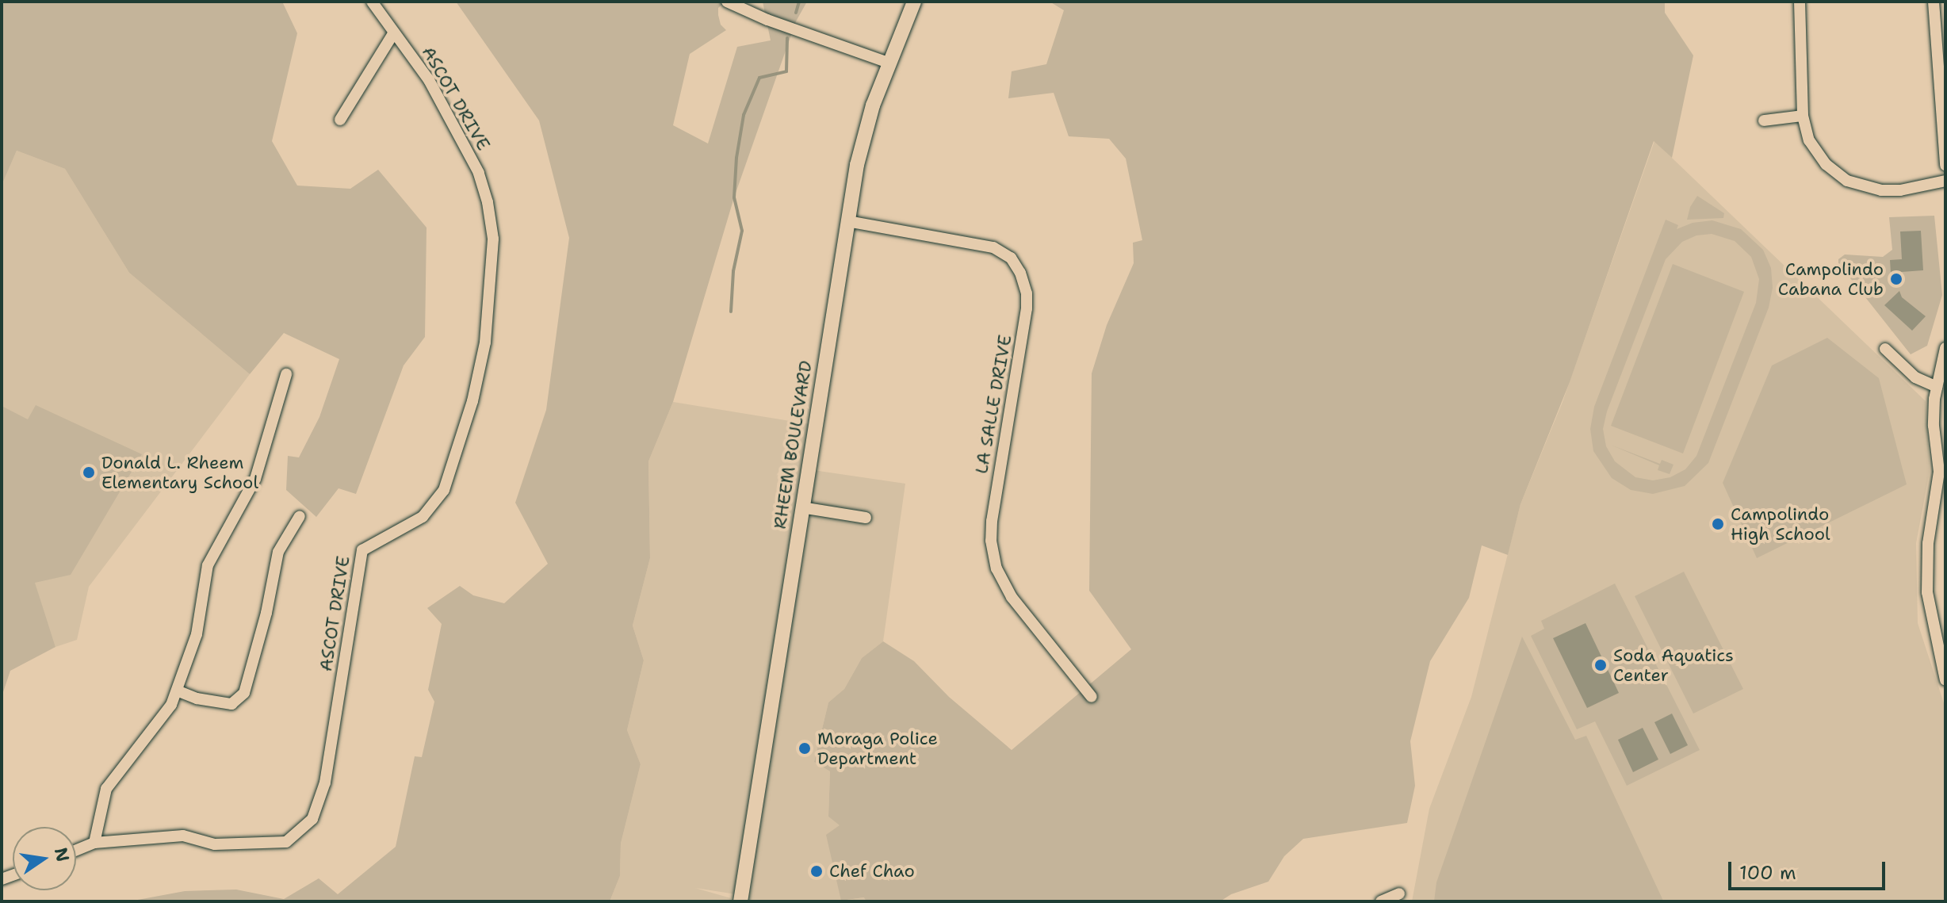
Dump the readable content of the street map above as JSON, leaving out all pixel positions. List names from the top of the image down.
{
  "streets": {
    "street": ["ASCOT DRIVE", "LA SALLE DRIVE", "RHEEM BOULEVARD"]
  },
  "crossings": [
    ["LA SALLE DRIVE", "RHEEM BOULEVARD"]
  ],
  "places": [
    "Campolindo Cabana Club",
    "Donald L. Rheem Elementary School",
    "Campolindo High School",
    "Soda Aquatics Center",
    "Moraga Police Department",
    "Chef Chao"
  ],
  "scale_bar": "100 m",
  "north": "right"
}
